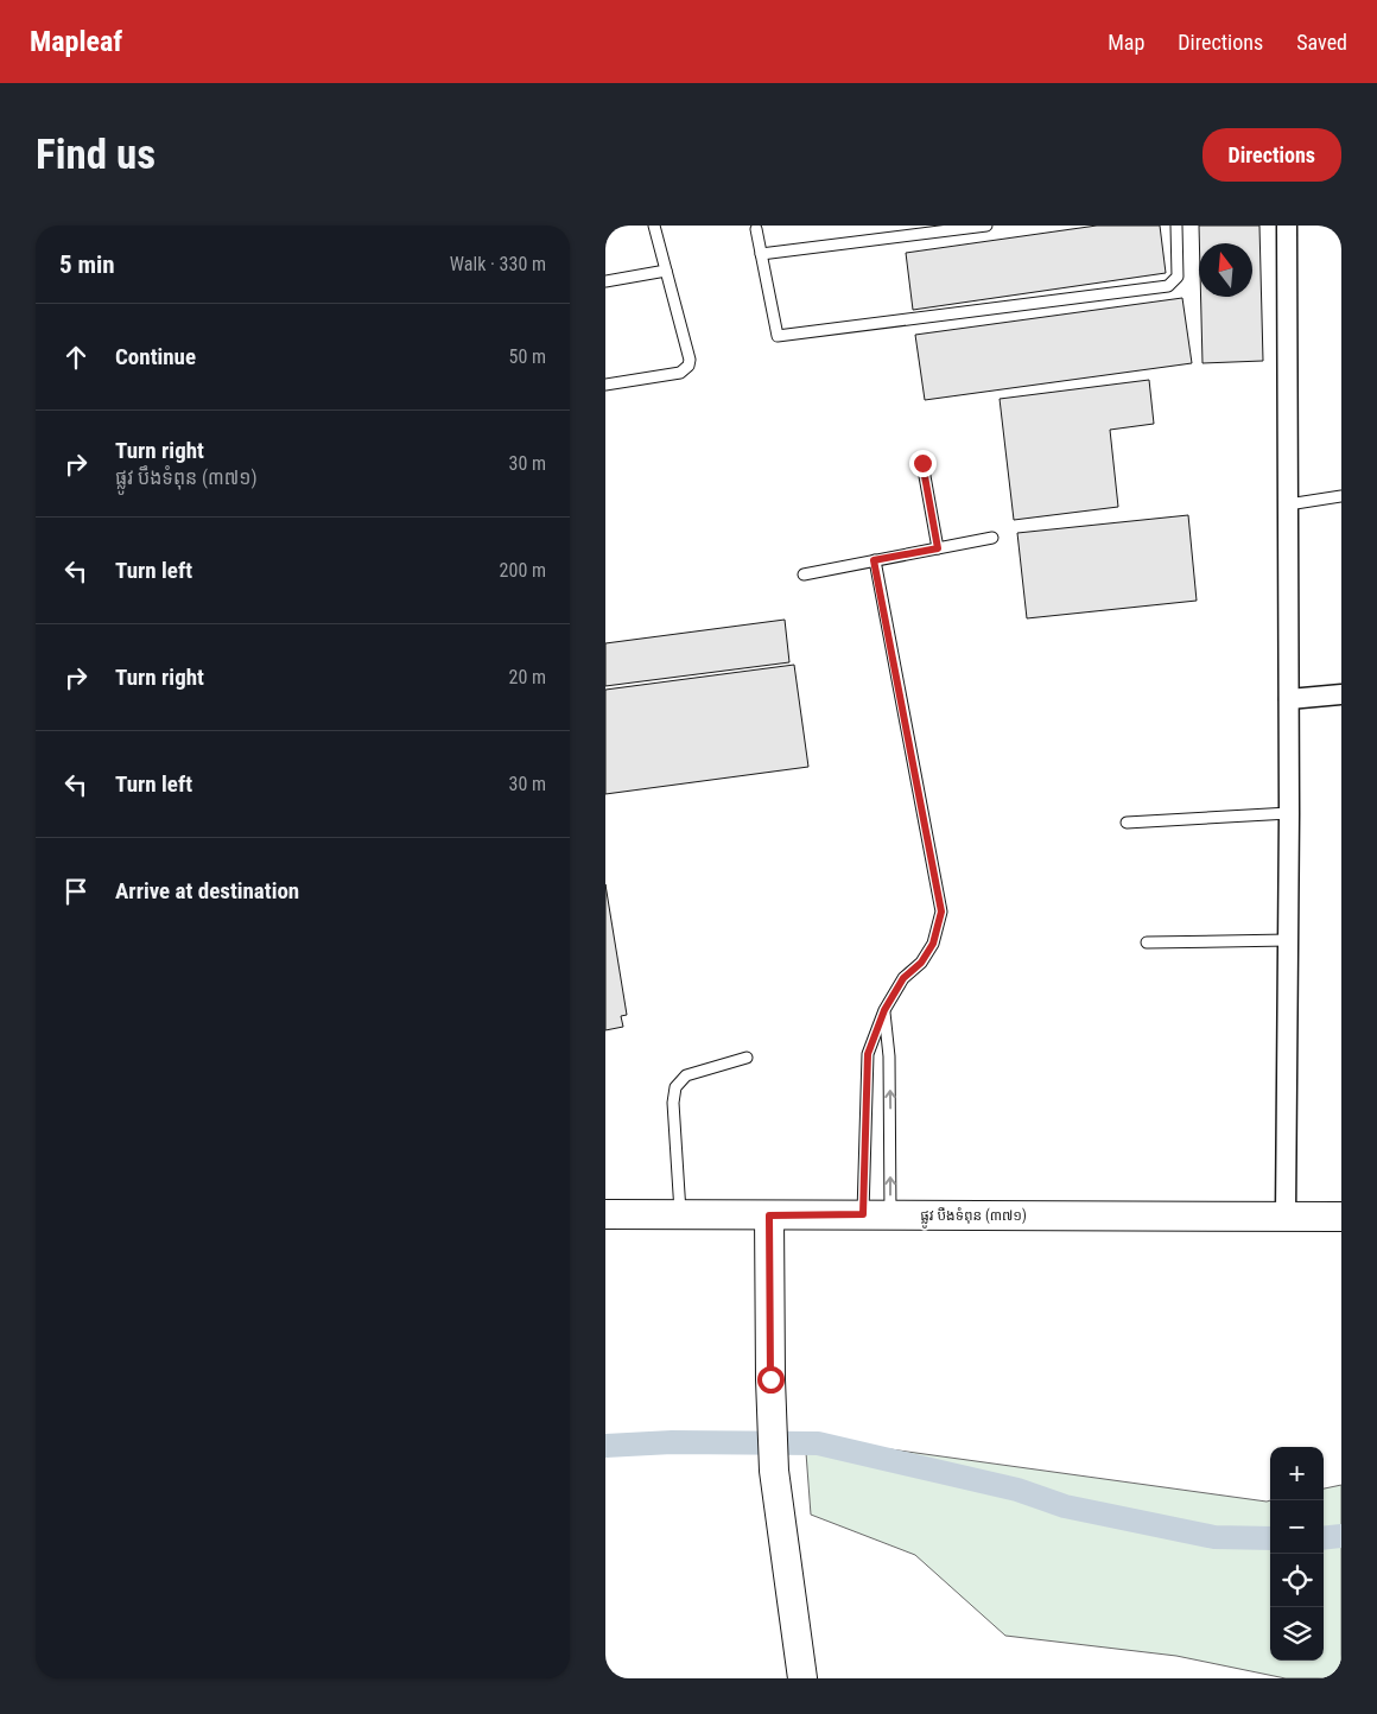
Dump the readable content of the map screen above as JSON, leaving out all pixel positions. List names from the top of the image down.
{
  "streets": {
    "main road": ["ផ្លូវ បឹងទំពុន (៣៧១)"]
  },
  "north": "top",
  "page": {
    "header": "Mapleaf",
    "nav": ["Map", "Directions", "Saved"],
    "buttons": "Directions",
    "title": "Find us",
    "heading": ["5 min", "Walk · 330 m"],
    "list": [
      ["Continue", "50 m"],
      ["Turn right", "ផ្លូវ បឹងទំពុន (៣៧១)", "30 m"],
      ["Turn left", "200 m"],
      ["Turn right", "20 m"],
      ["Turn left", "30 m"],
      "Arrive at destination"
    ],
    "map_buttons": ["+", "−"]
  }
}
